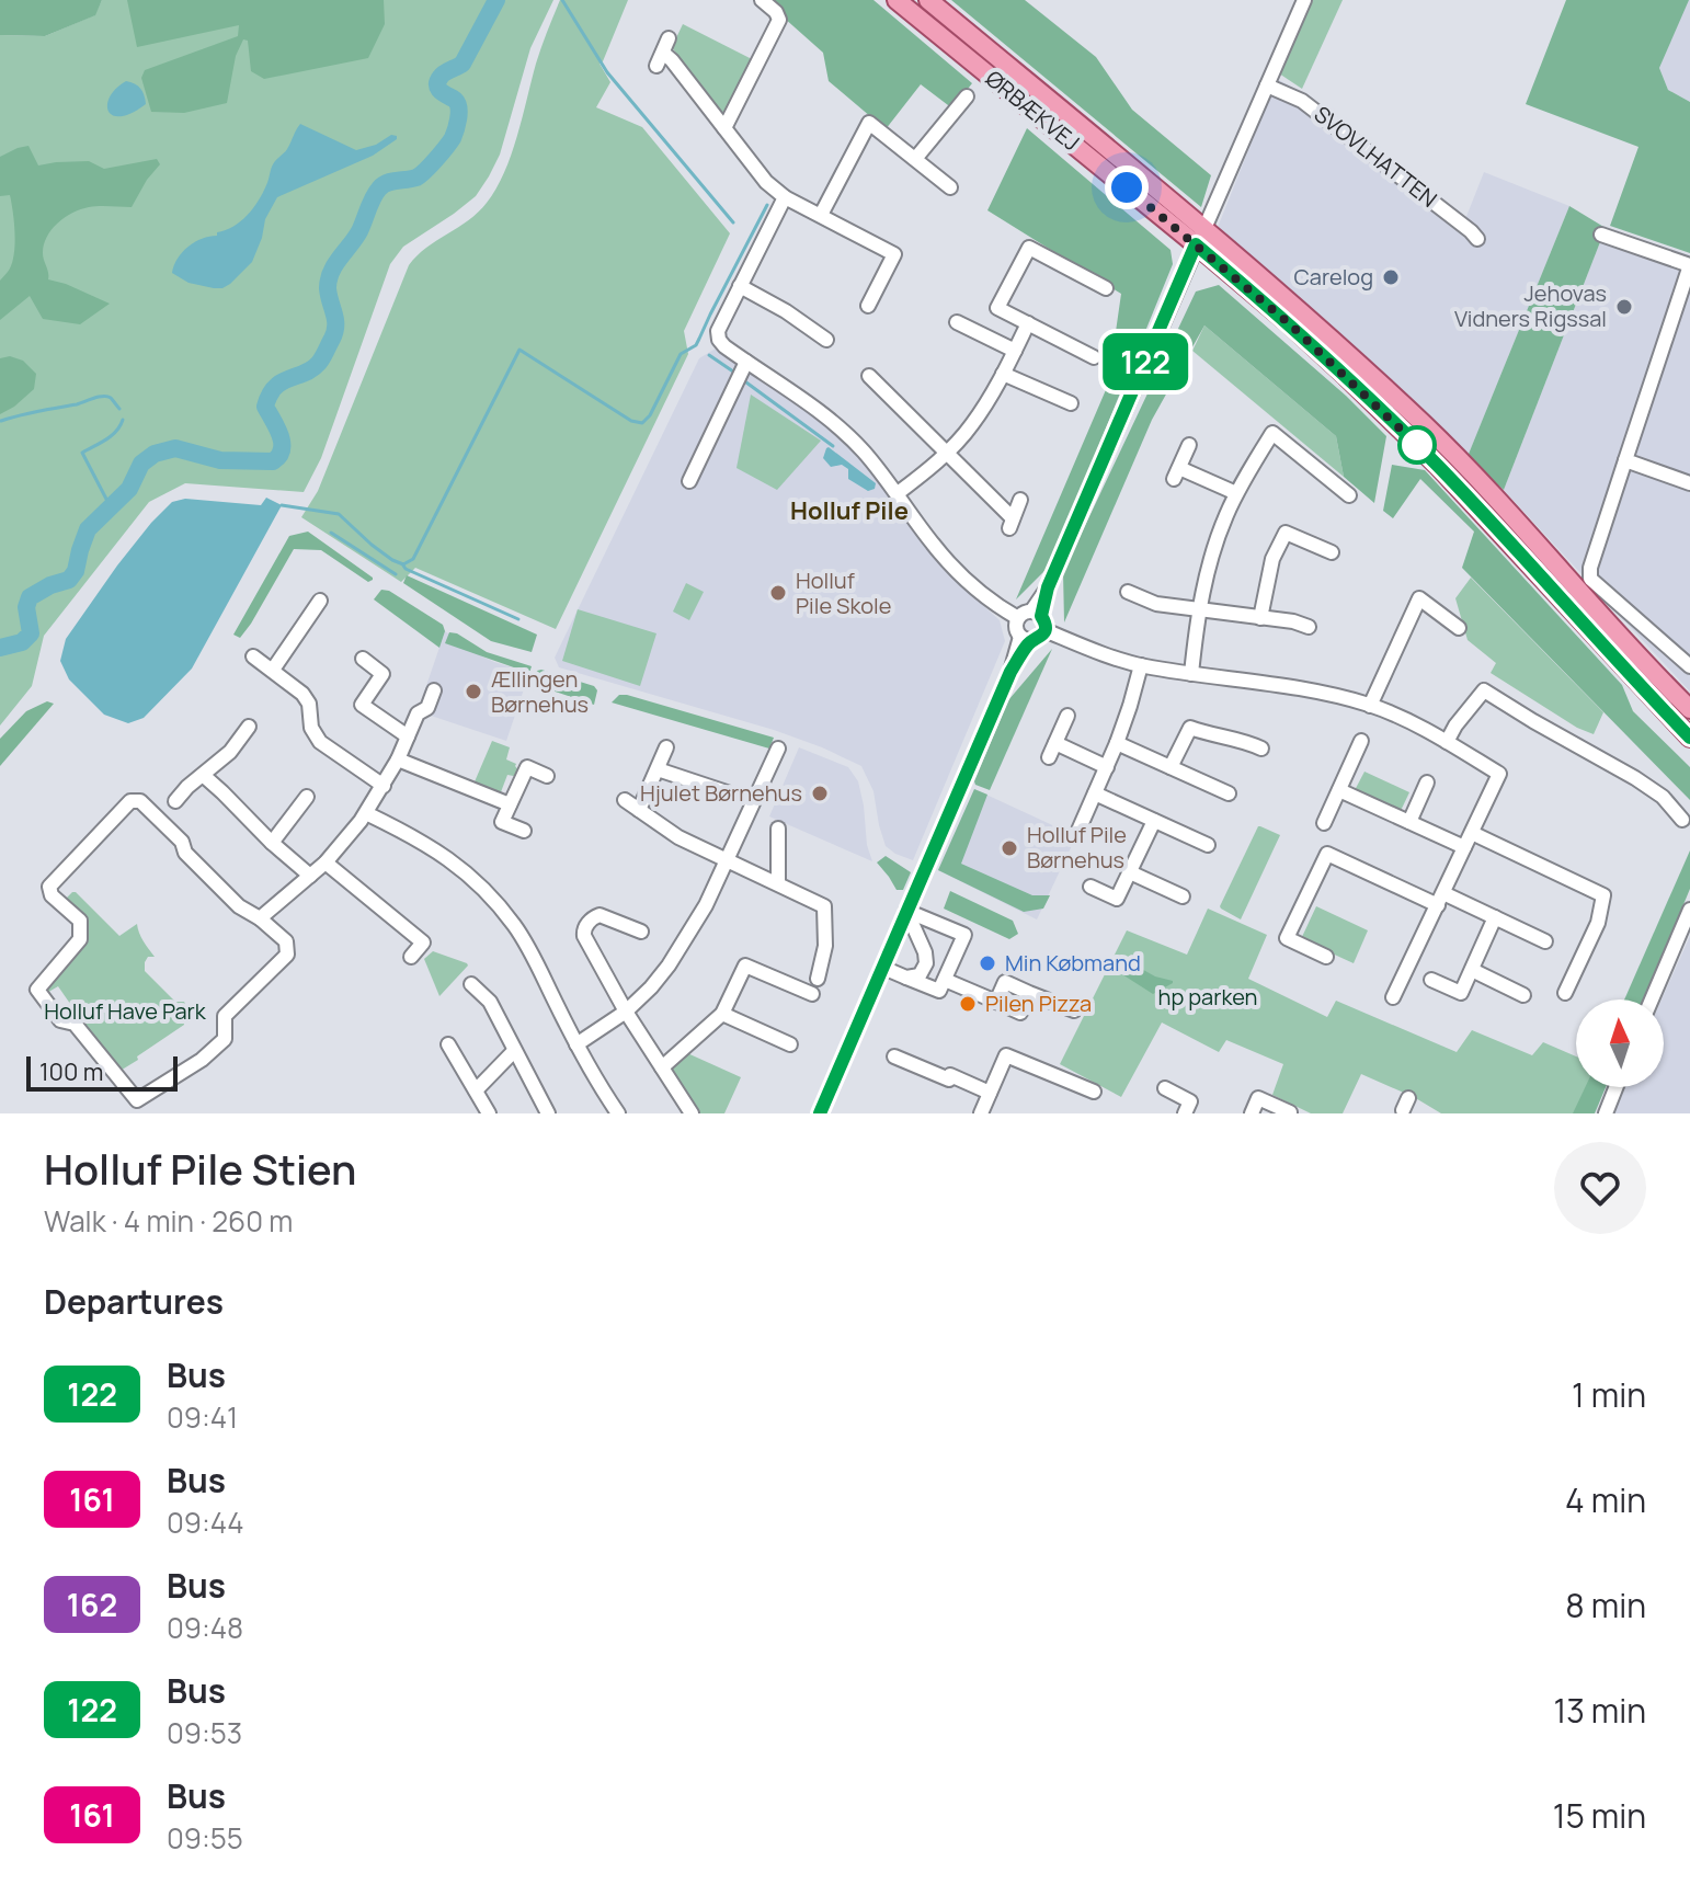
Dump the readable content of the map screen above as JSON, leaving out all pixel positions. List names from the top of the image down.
{
  "streets": {
    "main road": ["ØRBÆKVEJ"],
    "street": ["SVOVLHATTEN"]
  },
  "districts": ["Holluf Pile"],
  "parks": ["hp parken", "Holluf Have Park"],
  "places": [
    "Carelog",
    "Jehovas Vidners Rigssal",
    "Holluf Pile Skole",
    "Ællingen Børnehus",
    "Hjulet Børnehus",
    "Holluf Pile Børnehus",
    "Min Købmand",
    "Pilen Pizza"
  ],
  "lines": ["bus line 122"],
  "scale_bar": "100 m",
  "north": "top",
  "page": {
    "on_map": "122",
    "scale": "100 m",
    "heading": [
      ["Holluf Pile Stien", "Walk · 4 min · 260 m"],
      "Departures"
    ],
    "list": [
      {
        "mark": "122",
        "name": "Bus",
        "note": "09:41",
        "value": "1 min"
      },
      {
        "mark": "161",
        "name": "Bus",
        "note": "09:44",
        "value": "4 min"
      },
      {
        "mark": "162",
        "name": "Bus",
        "note": "09:48",
        "value": "8 min"
      },
      {
        "mark": "122",
        "name": "Bus",
        "note": "09:53",
        "value": "13 min"
      },
      {
        "mark": "161",
        "name": "Bus",
        "note": "09:55",
        "value": "15 min"
      }
    ]
  }
}
